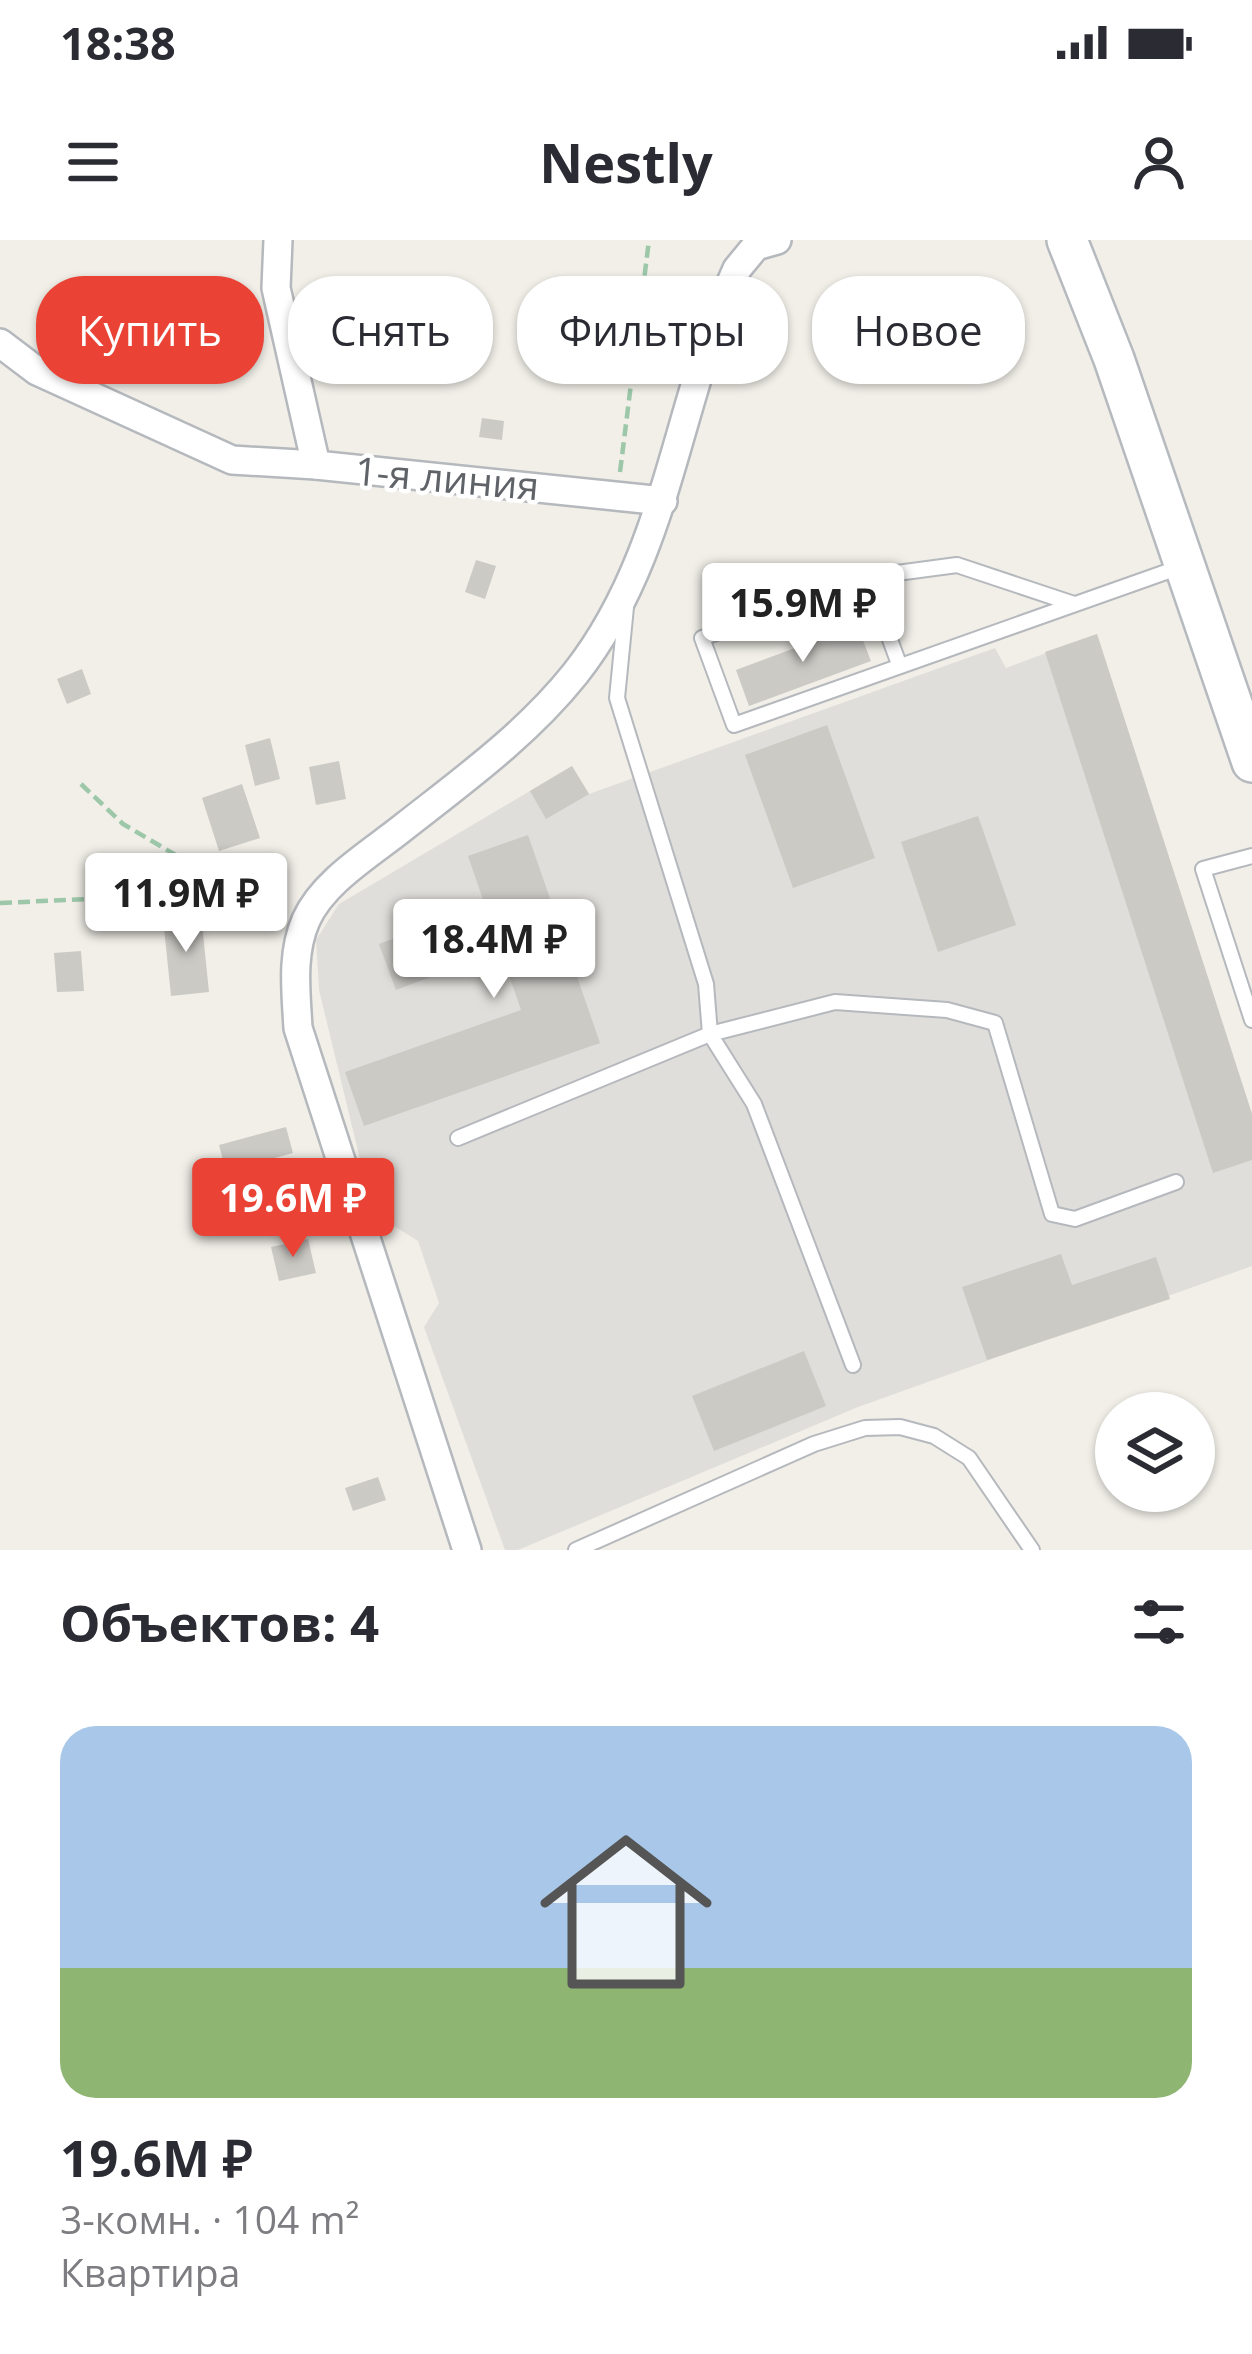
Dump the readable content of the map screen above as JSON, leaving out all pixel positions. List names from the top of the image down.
{
  "streets": {
    "street": ["1-я линия"]
  },
  "page": {
    "status": "18:38",
    "header": "Nestly",
    "chip": [
      "Купить",
      "Снять",
      "Фильтры",
      "Новое"
    ],
    "price": [
      "15.9M ₽",
      "11.9M ₽",
      "18.4M ₽",
      "19.6M ₽"
    ],
    "heading": "Объектов: 4",
    "list": [
      {
        "name": "19.6M ₽",
        "note": "3-комн. · 104 m² · Квартира"
      }
    ]
  }
}
